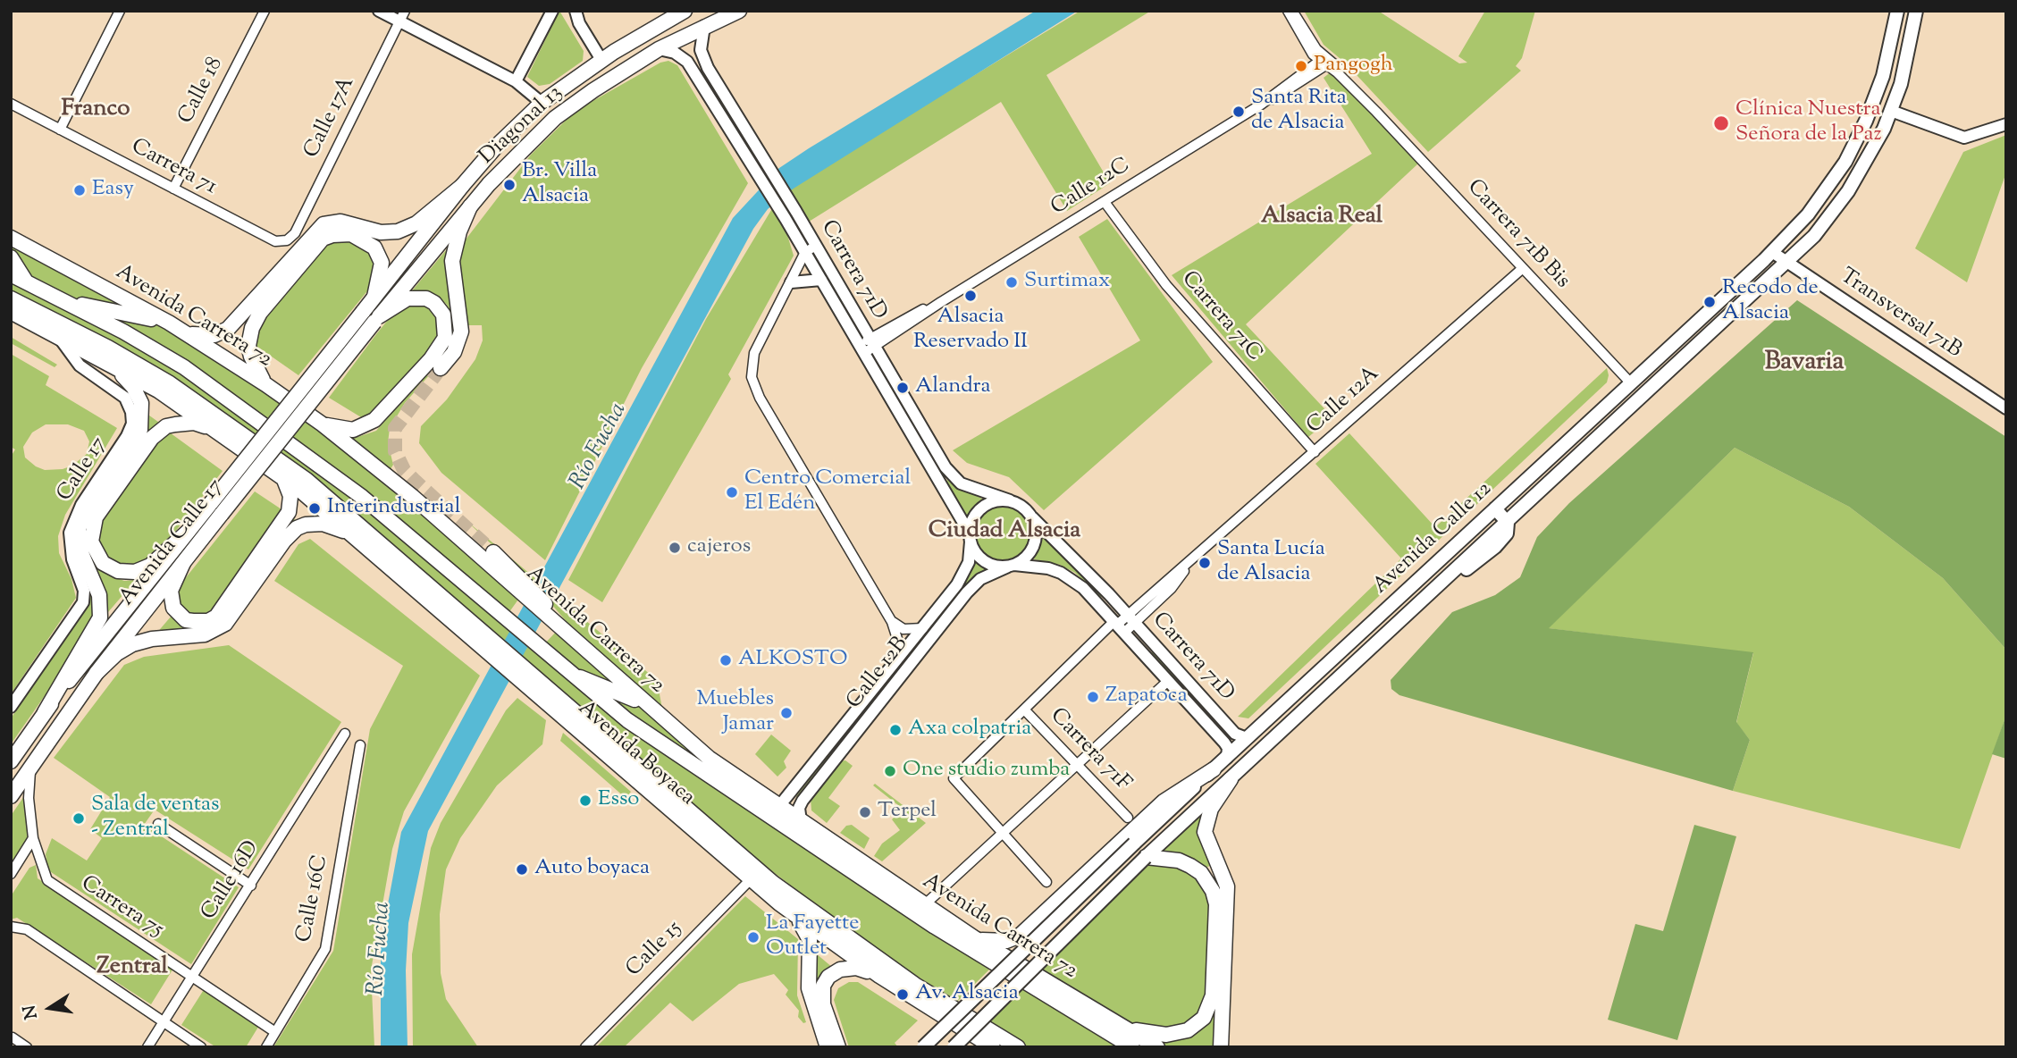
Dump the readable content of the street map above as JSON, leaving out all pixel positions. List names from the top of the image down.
{
  "streets": {
    "main road": [
      "Diagonal 13",
      "Avenida Carrera 72",
      "Avenida Calle 12",
      "Avenida Calle 17",
      "Avenida Boyaca"
    ],
    "street": [
      "Calle 18",
      "Calle 17A",
      "Carrera 71",
      "Calle 12C",
      "Carrera 71B Bis",
      "Carrera 71D",
      "Transversal 71B",
      "Carrera 71C",
      "Calle 12A",
      "Calle 17",
      "Calle 12B",
      "Carrera 71F",
      "Calle 16D",
      "Calle 16C",
      "Carrera 75",
      "Calle 15"
    ]
  },
  "crossings": [
    ["Calle 18", "Carrera 71"],
    ["Calle 17A", "Carrera 71"],
    ["Diagonal 13", "Carrera 71D"],
    ["Diagonal 13", "Avenida Calle 17"],
    ["Calle 12C", "Carrera 71B Bis"],
    ["Calle 12C", "Carrera 71D"],
    ["Calle 12C", "Carrera 71C"],
    ["Carrera 71B Bis", "Calle 12A"],
    ["Carrera 71B Bis", "Avenida Calle 12"],
    ["Carrera 71D", "Calle 12A"],
    ["Carrera 71D", "Avenida Calle 12"],
    ["Carrera 71D", "Calle 12B"],
    ["Transversal 71B", "Avenida Calle 12"],
    ["Avenida Carrera 72", "Calle 12B"],
    ["Carrera 71C", "Calle 12A"],
    ["Calle 12A", "Carrera 71F"],
    ["Calle 16D", "Carrera 75"],
    ["Calle 16C", "Carrera 75"]
  ],
  "districts": [
    "Franco",
    "Alsacia Real",
    "Bavaria",
    "Ciudad Alsacia",
    "Zentral"
  ],
  "water": ["Río Fucha"],
  "places": [
    "Pangogh",
    "Santa Rita de Alsacia",
    "Clínica Nuestra Señora de la Paz",
    "Br. Villa Alsacia",
    "Easy",
    "Surtimax",
    "Alsacia Reservado II",
    "Recodo de Alsacia",
    "Alandra",
    "Centro Comercial El Edén",
    "Interindustrial",
    "cajeros",
    "Santa Lucía de Alsacia",
    "ALKOSTO",
    "Zapatoca",
    "Muebles Jamar",
    "Axa colpatria",
    "One studio zumba",
    "Esso",
    "Terpel",
    "Sala de ventas - Zentral",
    "Auto boyaca",
    "La Fayette Outlet",
    "Av. Alsacia"
  ],
  "north": "left"
}
